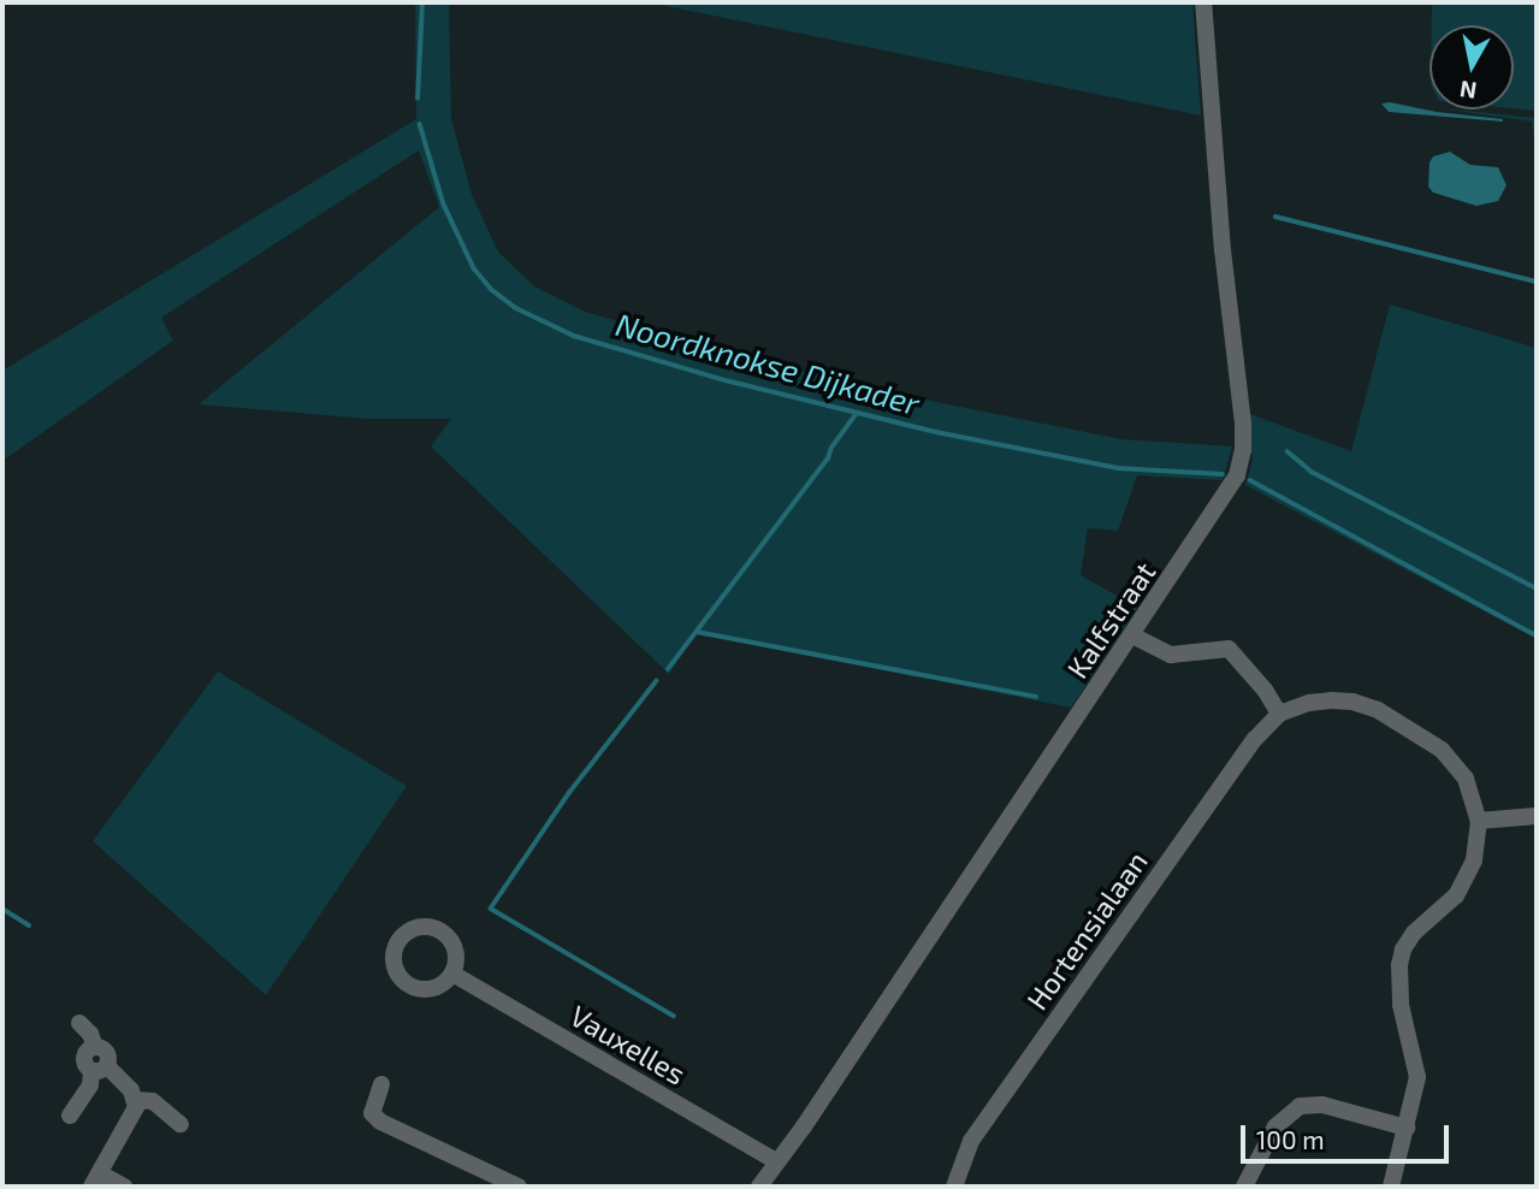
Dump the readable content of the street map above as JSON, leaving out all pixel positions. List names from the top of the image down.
{
  "streets": {
    "street": ["Kalfstraat", "Hortensialaan", "Vauxelles"]
  },
  "crossings": [
    ["Kalfstraat", "Vauxelles"]
  ],
  "water": ["Noordknokse Dijkader"],
  "scale_bar": "100 m",
  "north": "bottom"
}
